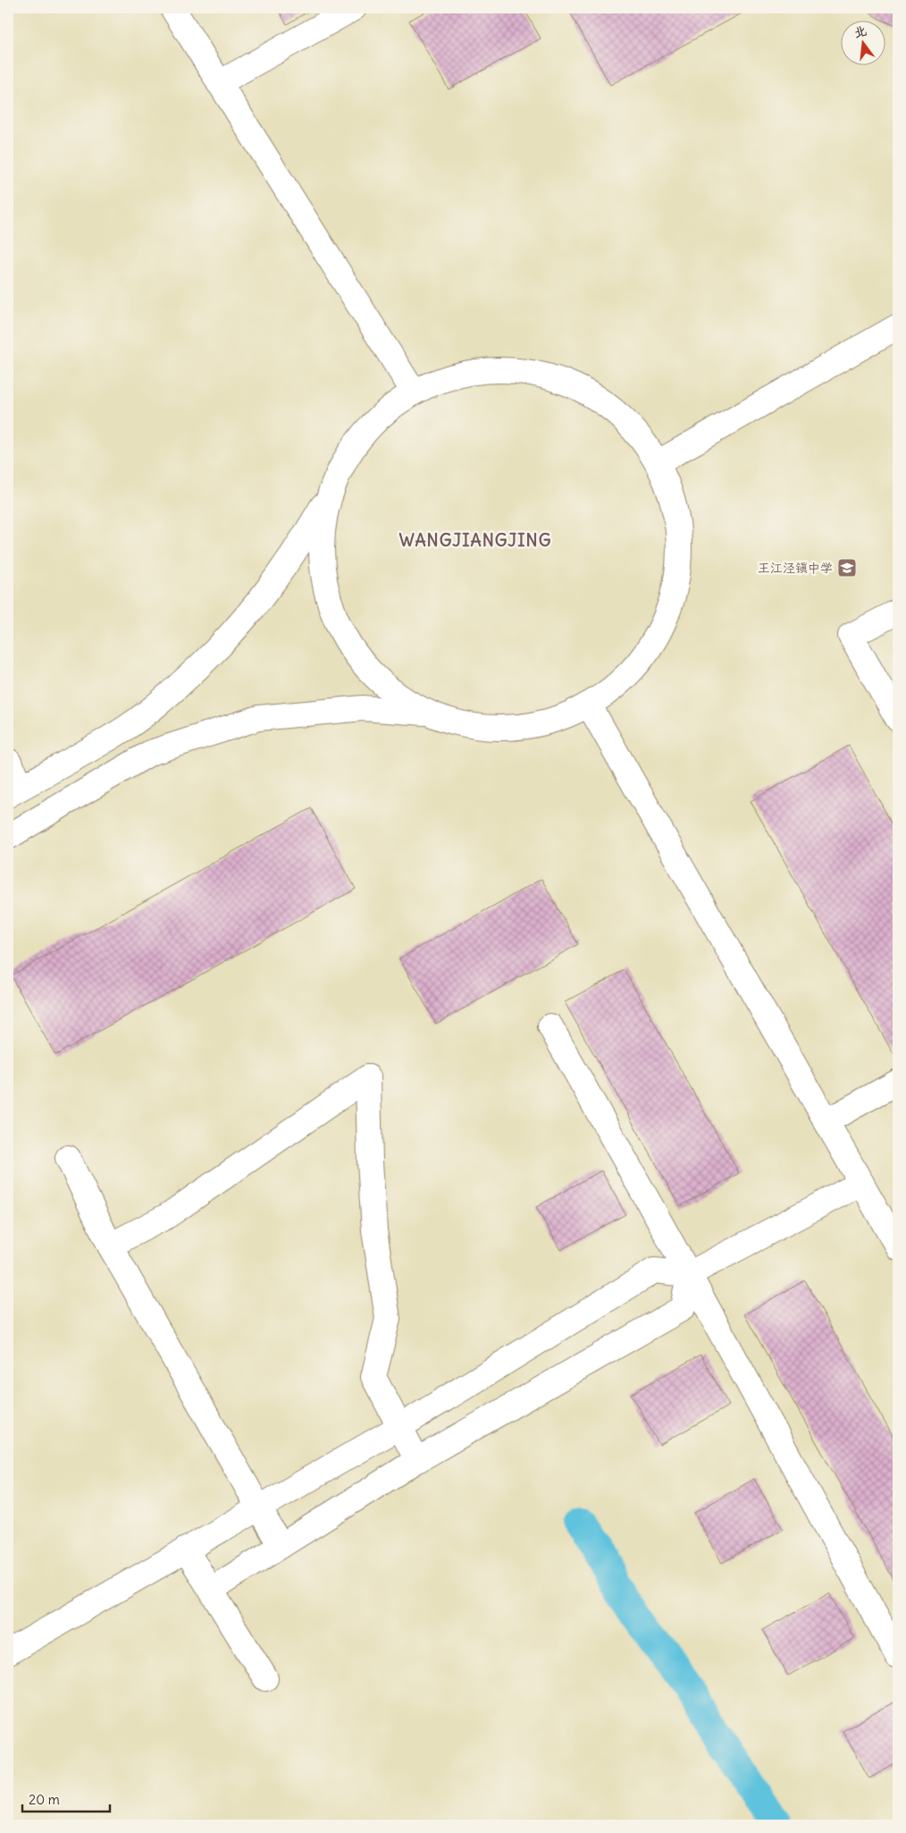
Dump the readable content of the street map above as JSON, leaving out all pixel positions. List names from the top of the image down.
{
  "districts": ["WANGJIANGJING"],
  "places": {
    "school or university": ["王江泾镇中学"]
  },
  "scale_bar": "20 m",
  "north": "top"
}
